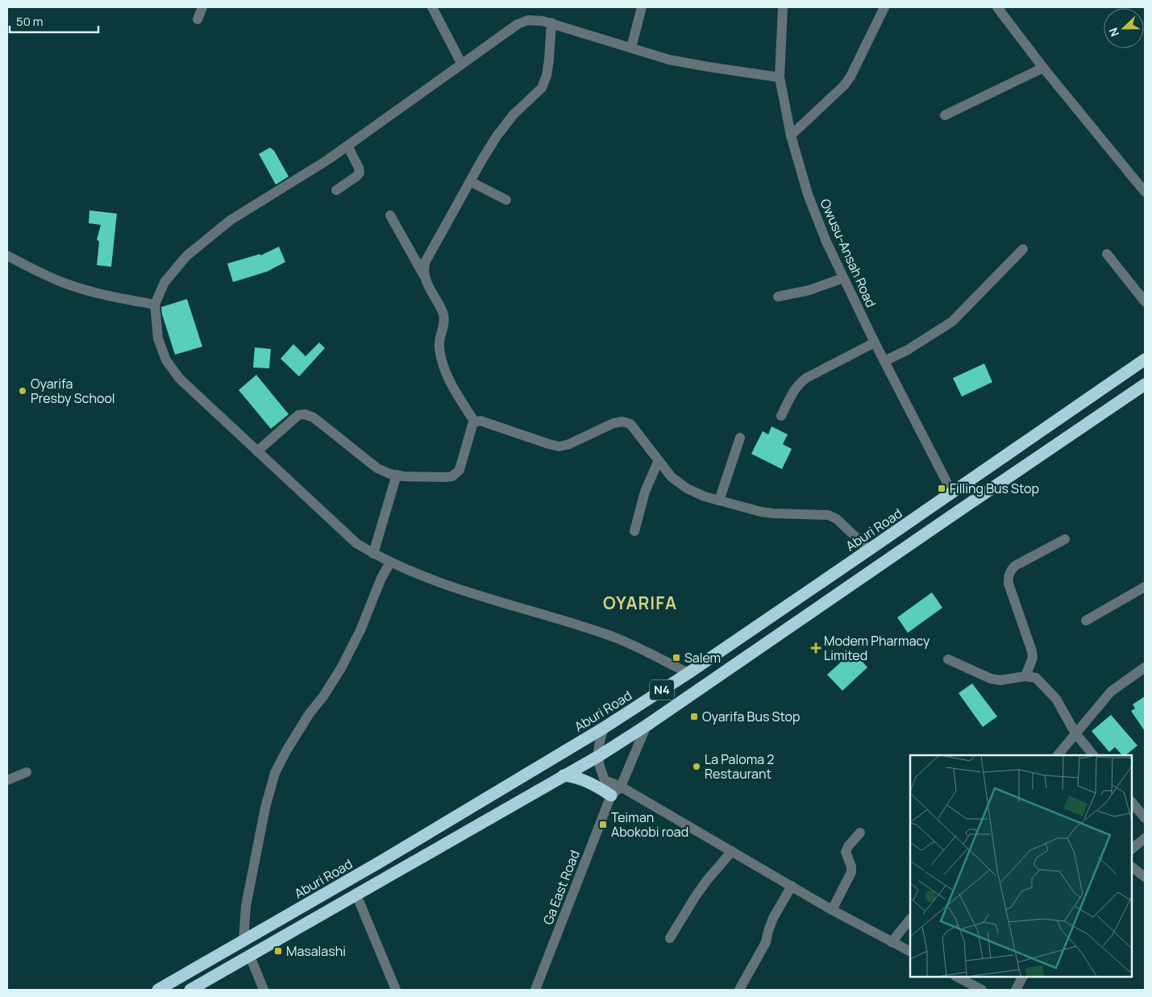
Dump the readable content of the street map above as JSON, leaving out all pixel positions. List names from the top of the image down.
{
  "streets": {
    "highway": ["Aburi Road", "N4"],
    "street": ["Owusu-Ansah Road", "Ga East Road"]
  },
  "crossings": [
    ["Owusu-Ansah Road", "Aburi Road"]
  ],
  "districts": ["OYARIFA"],
  "places": {
    "other": ["Oyarifa Presby School", "La Paloma 2 Restaurant"],
    "transit": [
      "Filling Bus Stop",
      "Salem",
      "Oyarifa Bus Stop",
      "Teiman Abokobi road",
      "Masalashi"
    ],
    "health": ["Modem Pharmacy Limited"]
  },
  "scale_bar": "50 m",
  "north": "left"
}
